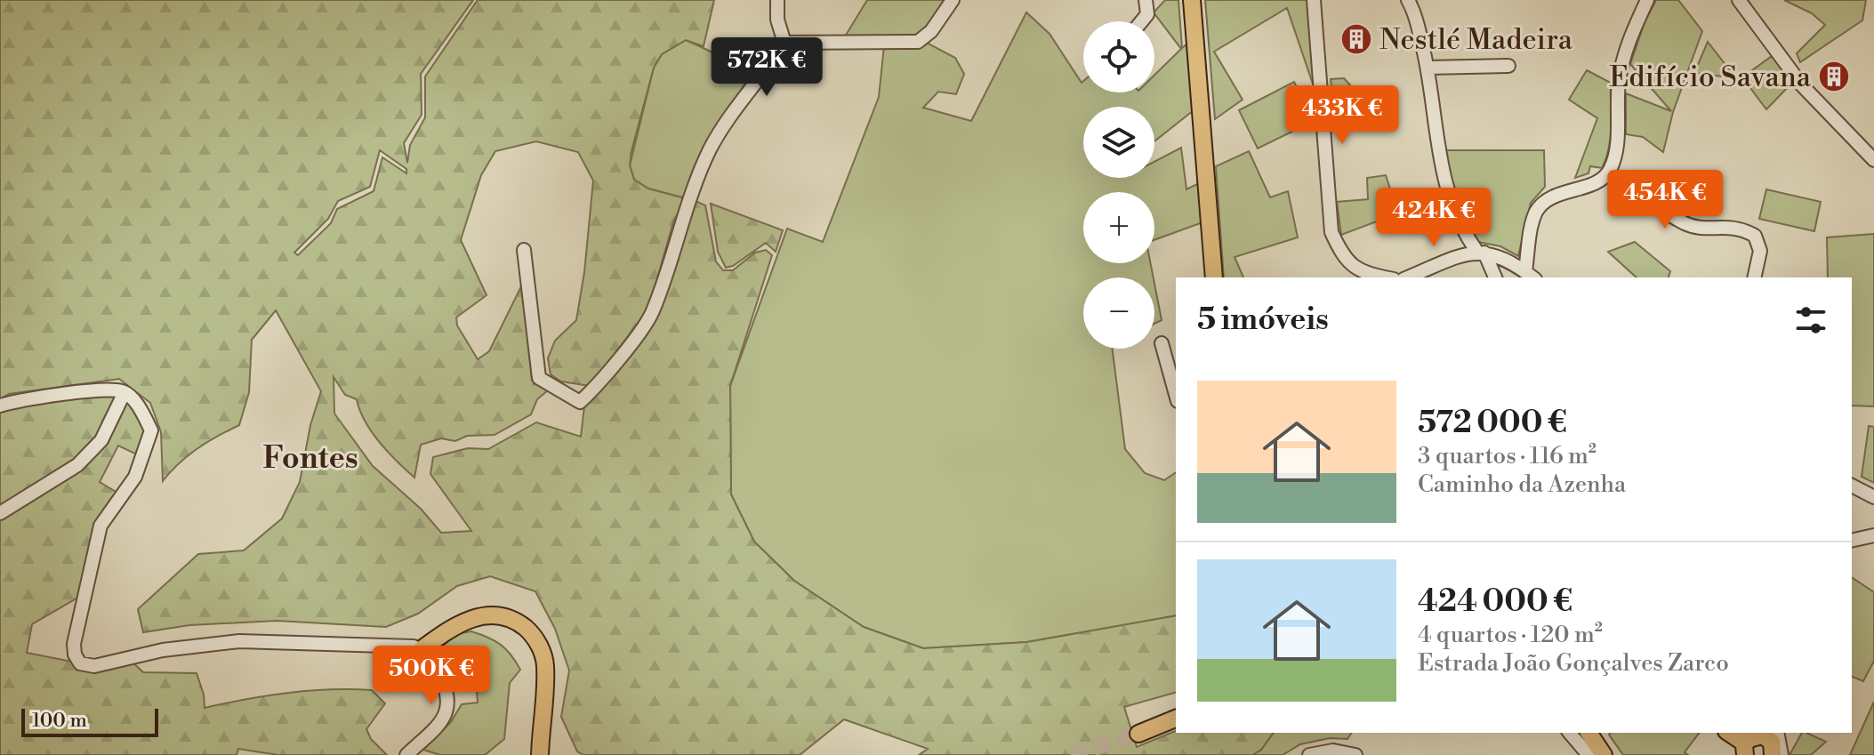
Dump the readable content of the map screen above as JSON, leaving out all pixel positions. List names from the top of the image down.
{
  "districts": ["Fontes"],
  "places": {
    "building": ["Nestlé Madeira", "Edifício Savana"]
  },
  "scale_bar": "100 m",
  "page": {
    "map_buttons": ["+", "−"],
    "price": [
      "572K €",
      "433K €",
      "454K €",
      "424K €",
      "500K €"
    ],
    "heading": "5 imóveis",
    "list": [
      {
        "name": "572 000 €",
        "note": "3 quartos · 116 m² · Caminho da Azenha"
      },
      {
        "name": "424 000 €",
        "note": "4 quartos · 120 m² · Estrada João Gonçalves Zarco"
      }
    ],
    "scale": "100 m"
  }
}
